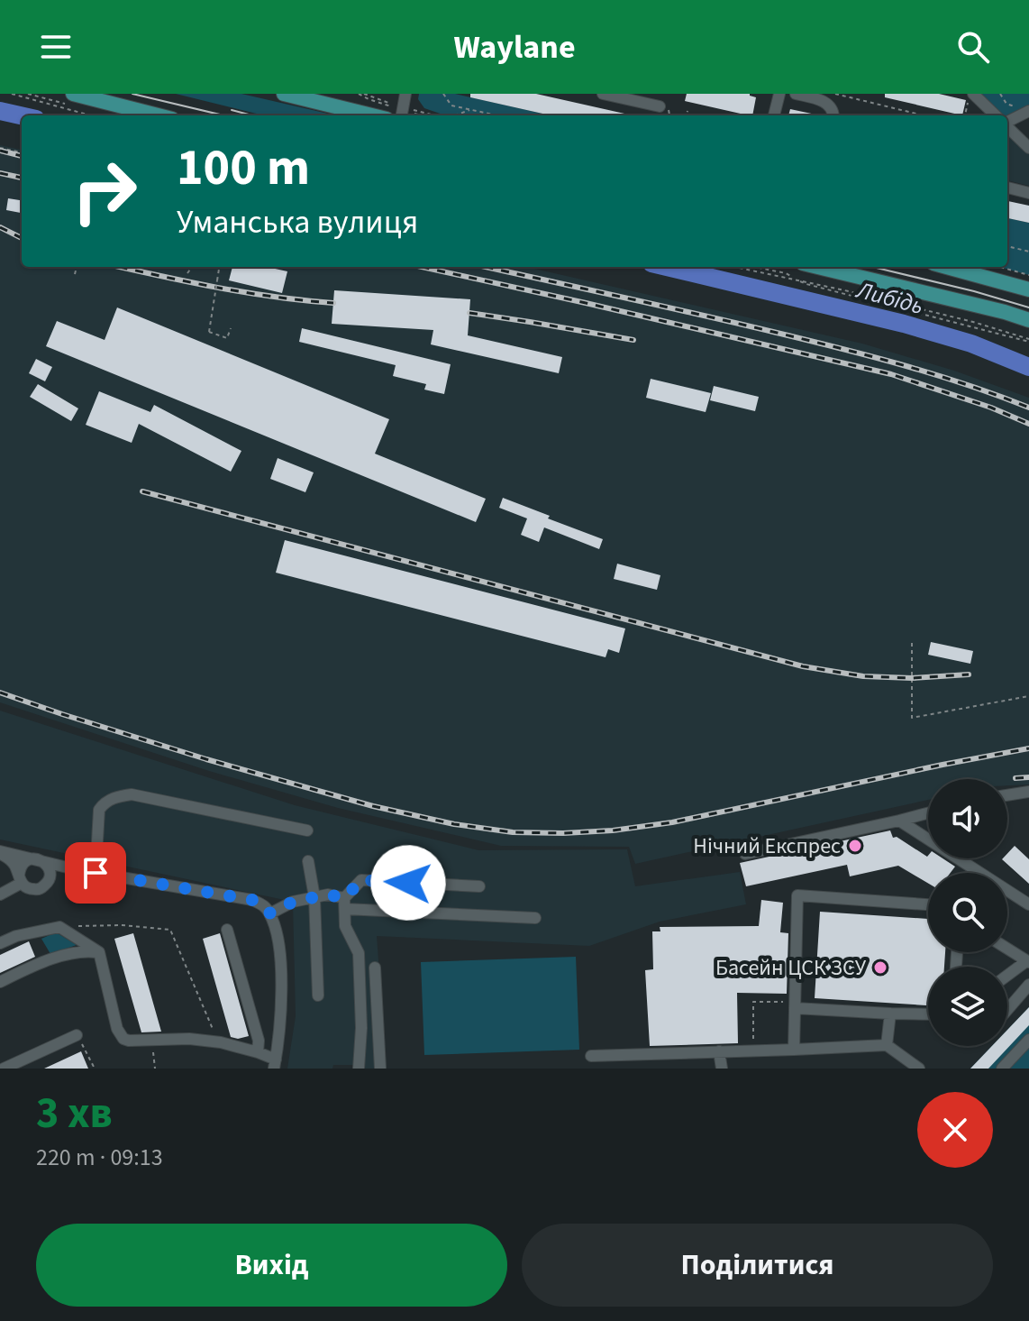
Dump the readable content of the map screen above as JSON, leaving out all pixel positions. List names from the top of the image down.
{
  "water": ["Либідь"],
  "places": ["Нічний Експрес", "Басейн ЦСК ЗСУ"],
  "page": {
    "header": "Waylane",
    "turn": ["100 m", "Уманська вулиця"],
    "heading": ["3 хв", "220 m · 09:13"],
    "buttons": ["Вихід", "Поділитися"]
  }
}
